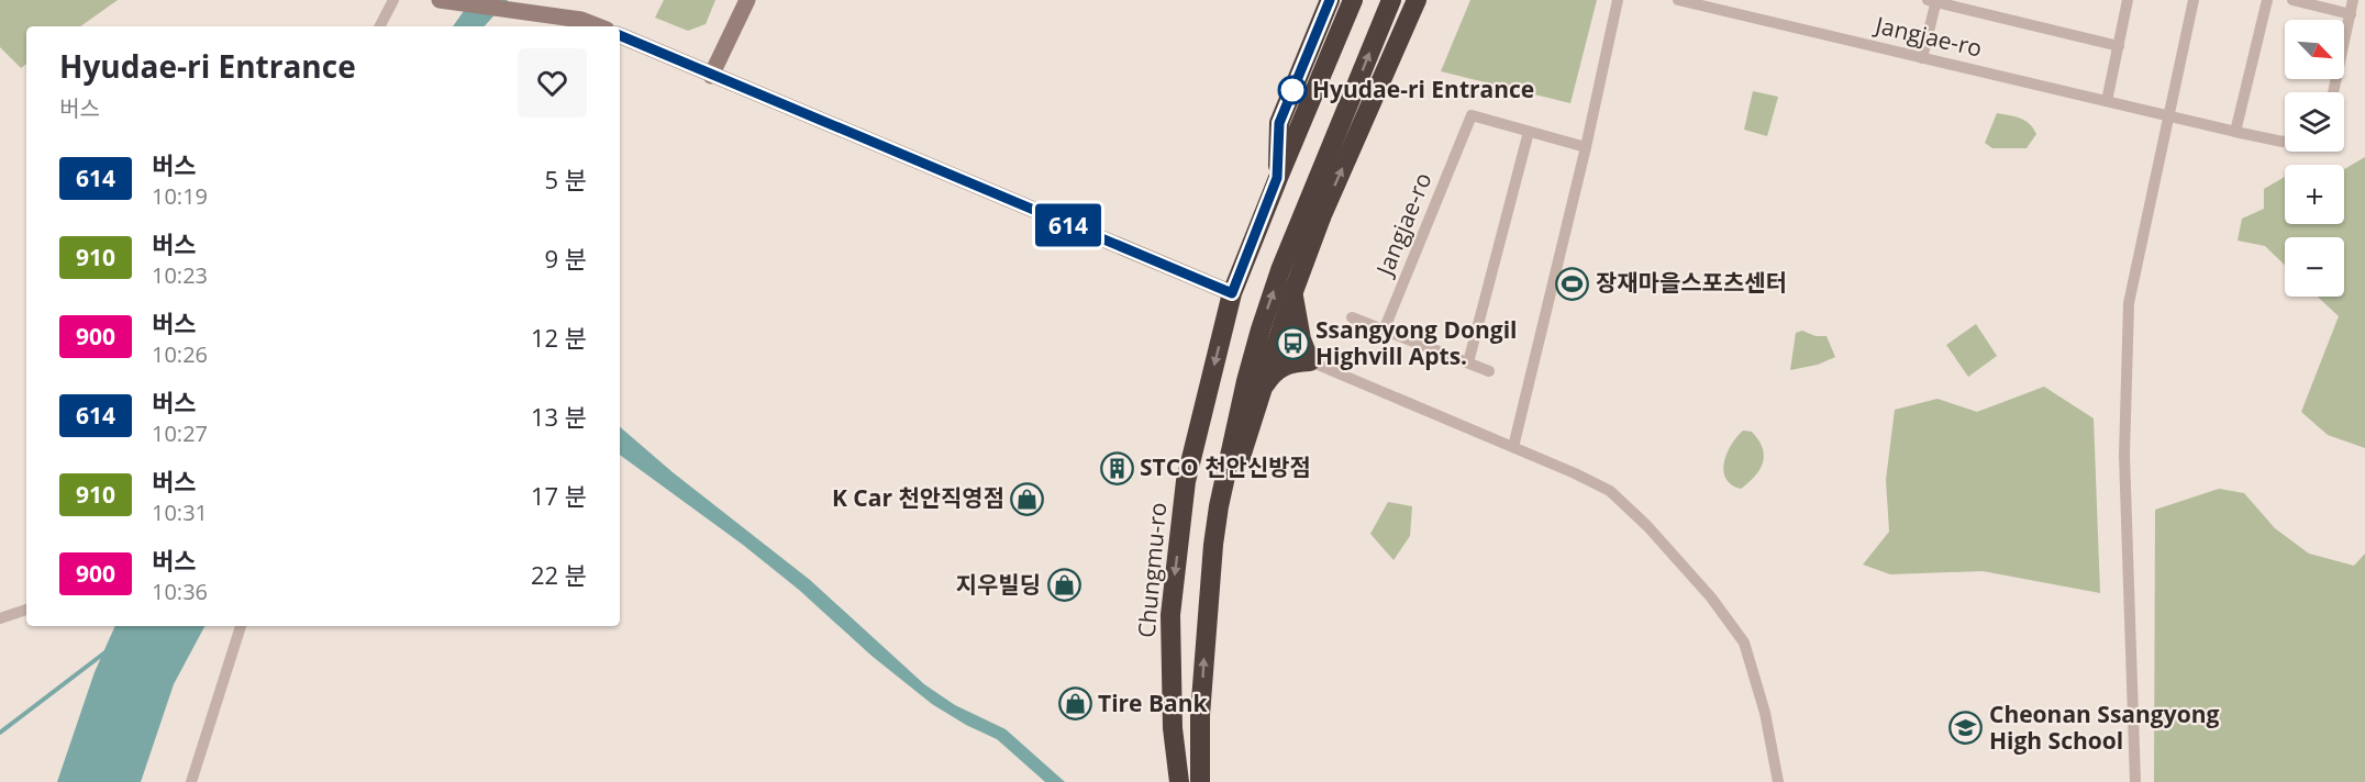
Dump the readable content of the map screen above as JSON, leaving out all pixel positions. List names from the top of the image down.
{
  "streets": {
    "highway": ["Chungmu-ro"],
    "street": ["Jangjae-ro"]
  },
  "places": {
    "other": ["Hyudae-ri Entrance"],
    "sports": ["장재마을스포츠센터"],
    "bus stop": ["Ssangyong Dongil Highvill Apts."],
    "building": ["STCO 천안신방점"],
    "shop": ["K Car 천안직영점", "지우빌딩", "Tire Bank"],
    "school or university": ["Cheonan Ssangyong High School"]
  },
  "lines": ["bus line 614"],
  "north": "bottom right",
  "page": {
    "on_map": "614",
    "map_buttons": ["+", "−"],
    "heading": ["Hyudae-ri Entrance", "버스"],
    "list": [
      {
        "mark": "614",
        "name": "버스",
        "note": "10:19",
        "value": "5 분"
      },
      {
        "mark": "910",
        "name": "버스",
        "note": "10:23",
        "value": "9 분"
      },
      {
        "mark": "900",
        "name": "버스",
        "note": "10:26",
        "value": "12 분"
      },
      {
        "mark": "614",
        "name": "버스",
        "note": "10:27",
        "value": "13 분"
      },
      {
        "mark": "910",
        "name": "버스",
        "note": "10:31",
        "value": "17 분"
      },
      {
        "mark": "900",
        "name": "버스",
        "note": "10:36",
        "value": "22 분"
      }
    ]
  }
}
